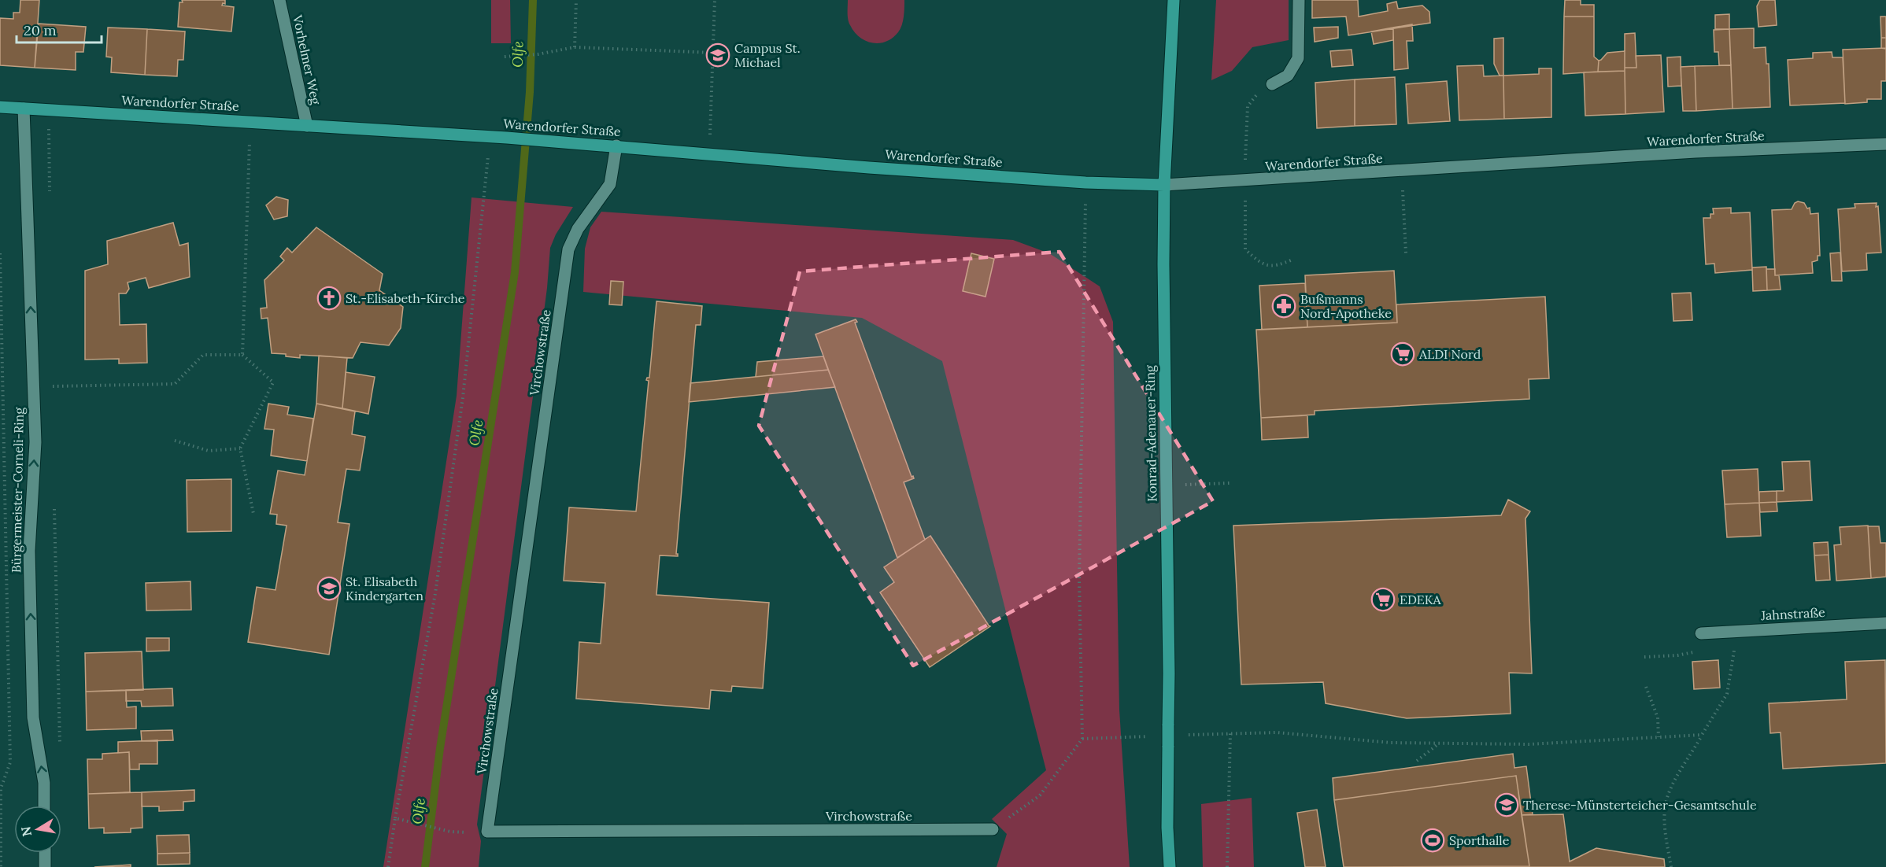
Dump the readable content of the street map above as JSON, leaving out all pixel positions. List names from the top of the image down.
{
  "streets": {
    "main road": ["Warendorfer Straße", "Konrad-Adenauer-Ring"],
    "street": [
      "Vorhelmer Weg",
      "Virchowstraße",
      "Bürgermeister-Corneli-Ring",
      "Jahnstraße"
    ]
  },
  "crossings": [
    ["Vorhelmer Weg", "Warendorfer Straße"],
    ["Warendorfer Straße", "Virchowstraße"],
    ["Warendorfer Straße", "Konrad-Adenauer-Ring"],
    ["Warendorfer Straße", "Bürgermeister-Corneli-Ring"]
  ],
  "one_way": ["Bürgermeister-Corneli-Ring"],
  "water": ["Olfe"],
  "places": {
    "school or university": ["Campus St. Michael", "St. Elisabeth Kindergarten", "Therese-Münsterteicher-Gesamtschule"],
    "church": ["St.-Elisabeth-Kirche"],
    "pharmacy": ["Bußmanns Nord-Apotheke"],
    "supermarket": ["ALDI Nord", "EDEKA"],
    "sports": ["Sporthalle"]
  },
  "scale_bar": "20 m",
  "north": "left"
}
